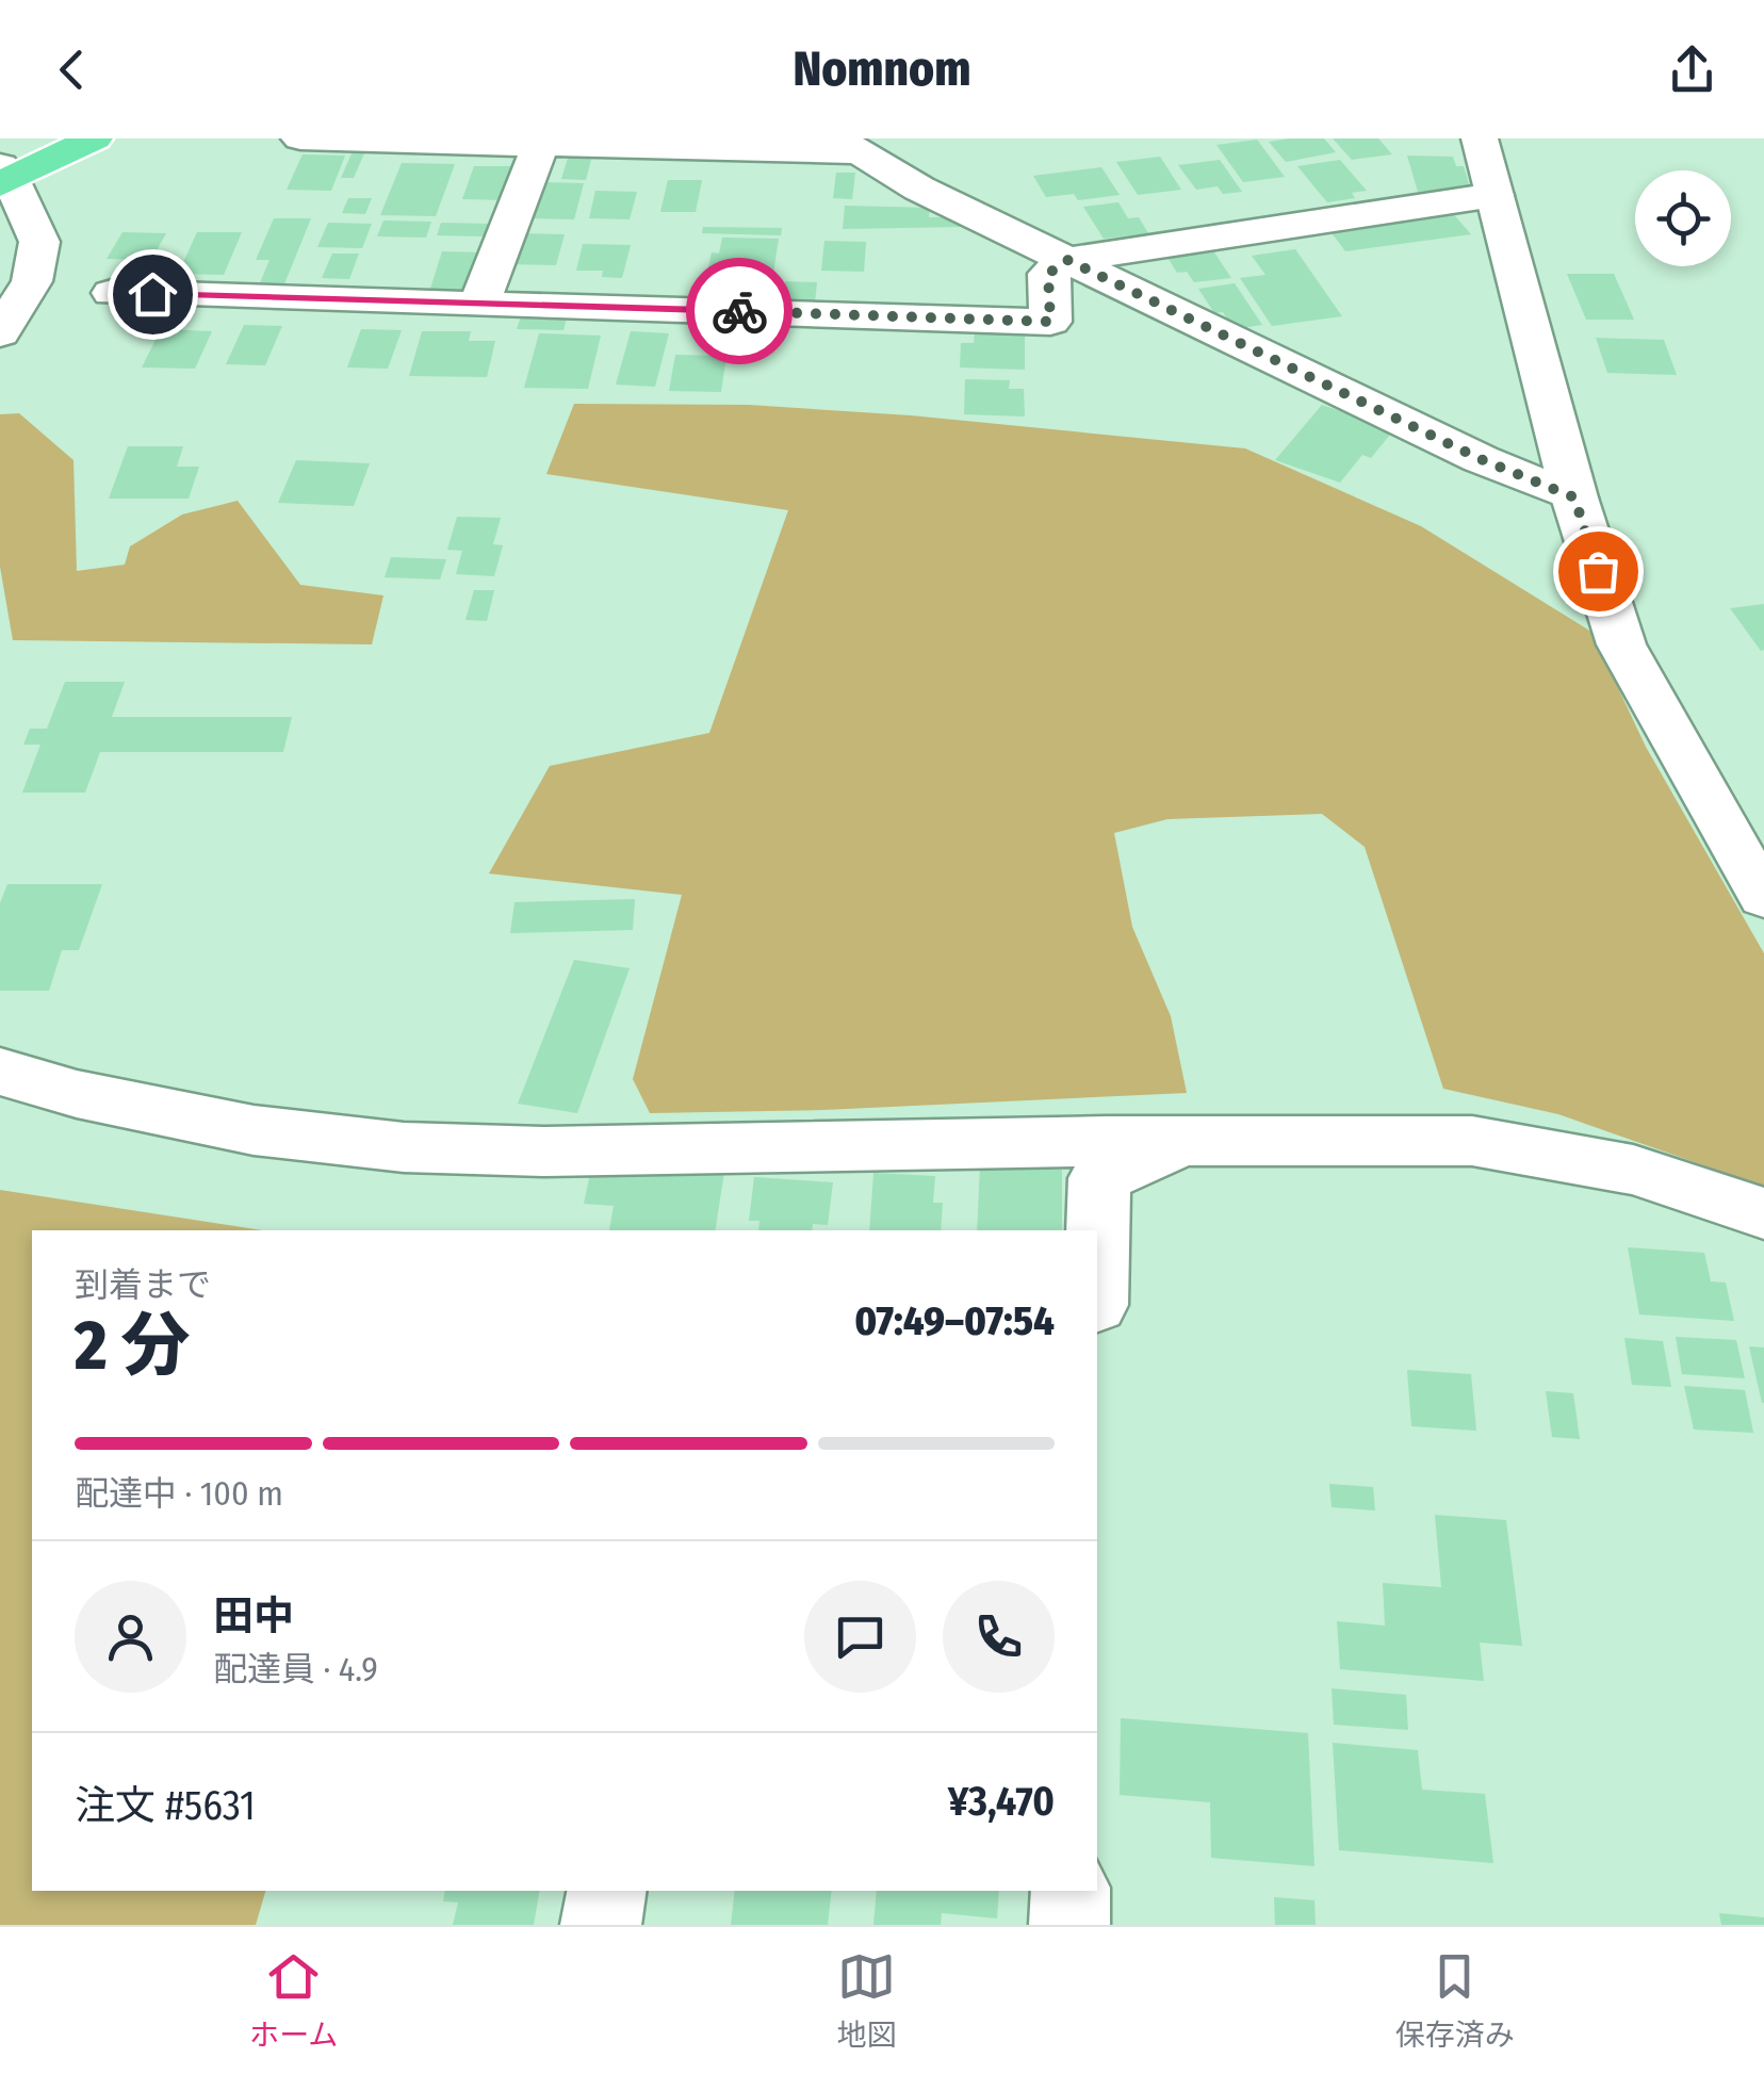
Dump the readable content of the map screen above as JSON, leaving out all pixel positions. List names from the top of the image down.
{
  "page": {
    "header": "Nomnom",
    "heading": ["2 分", "到着まで", "07:49–07:54"],
    "panel": [
      "田中",
      "配達員 · 4.9",
      "注文 #5631",
      "¥3,470"
    ],
    "bar": "配達中 · 100 m",
    "tabs": ["ホーム", "地図", "保存済み"]
  }
}
